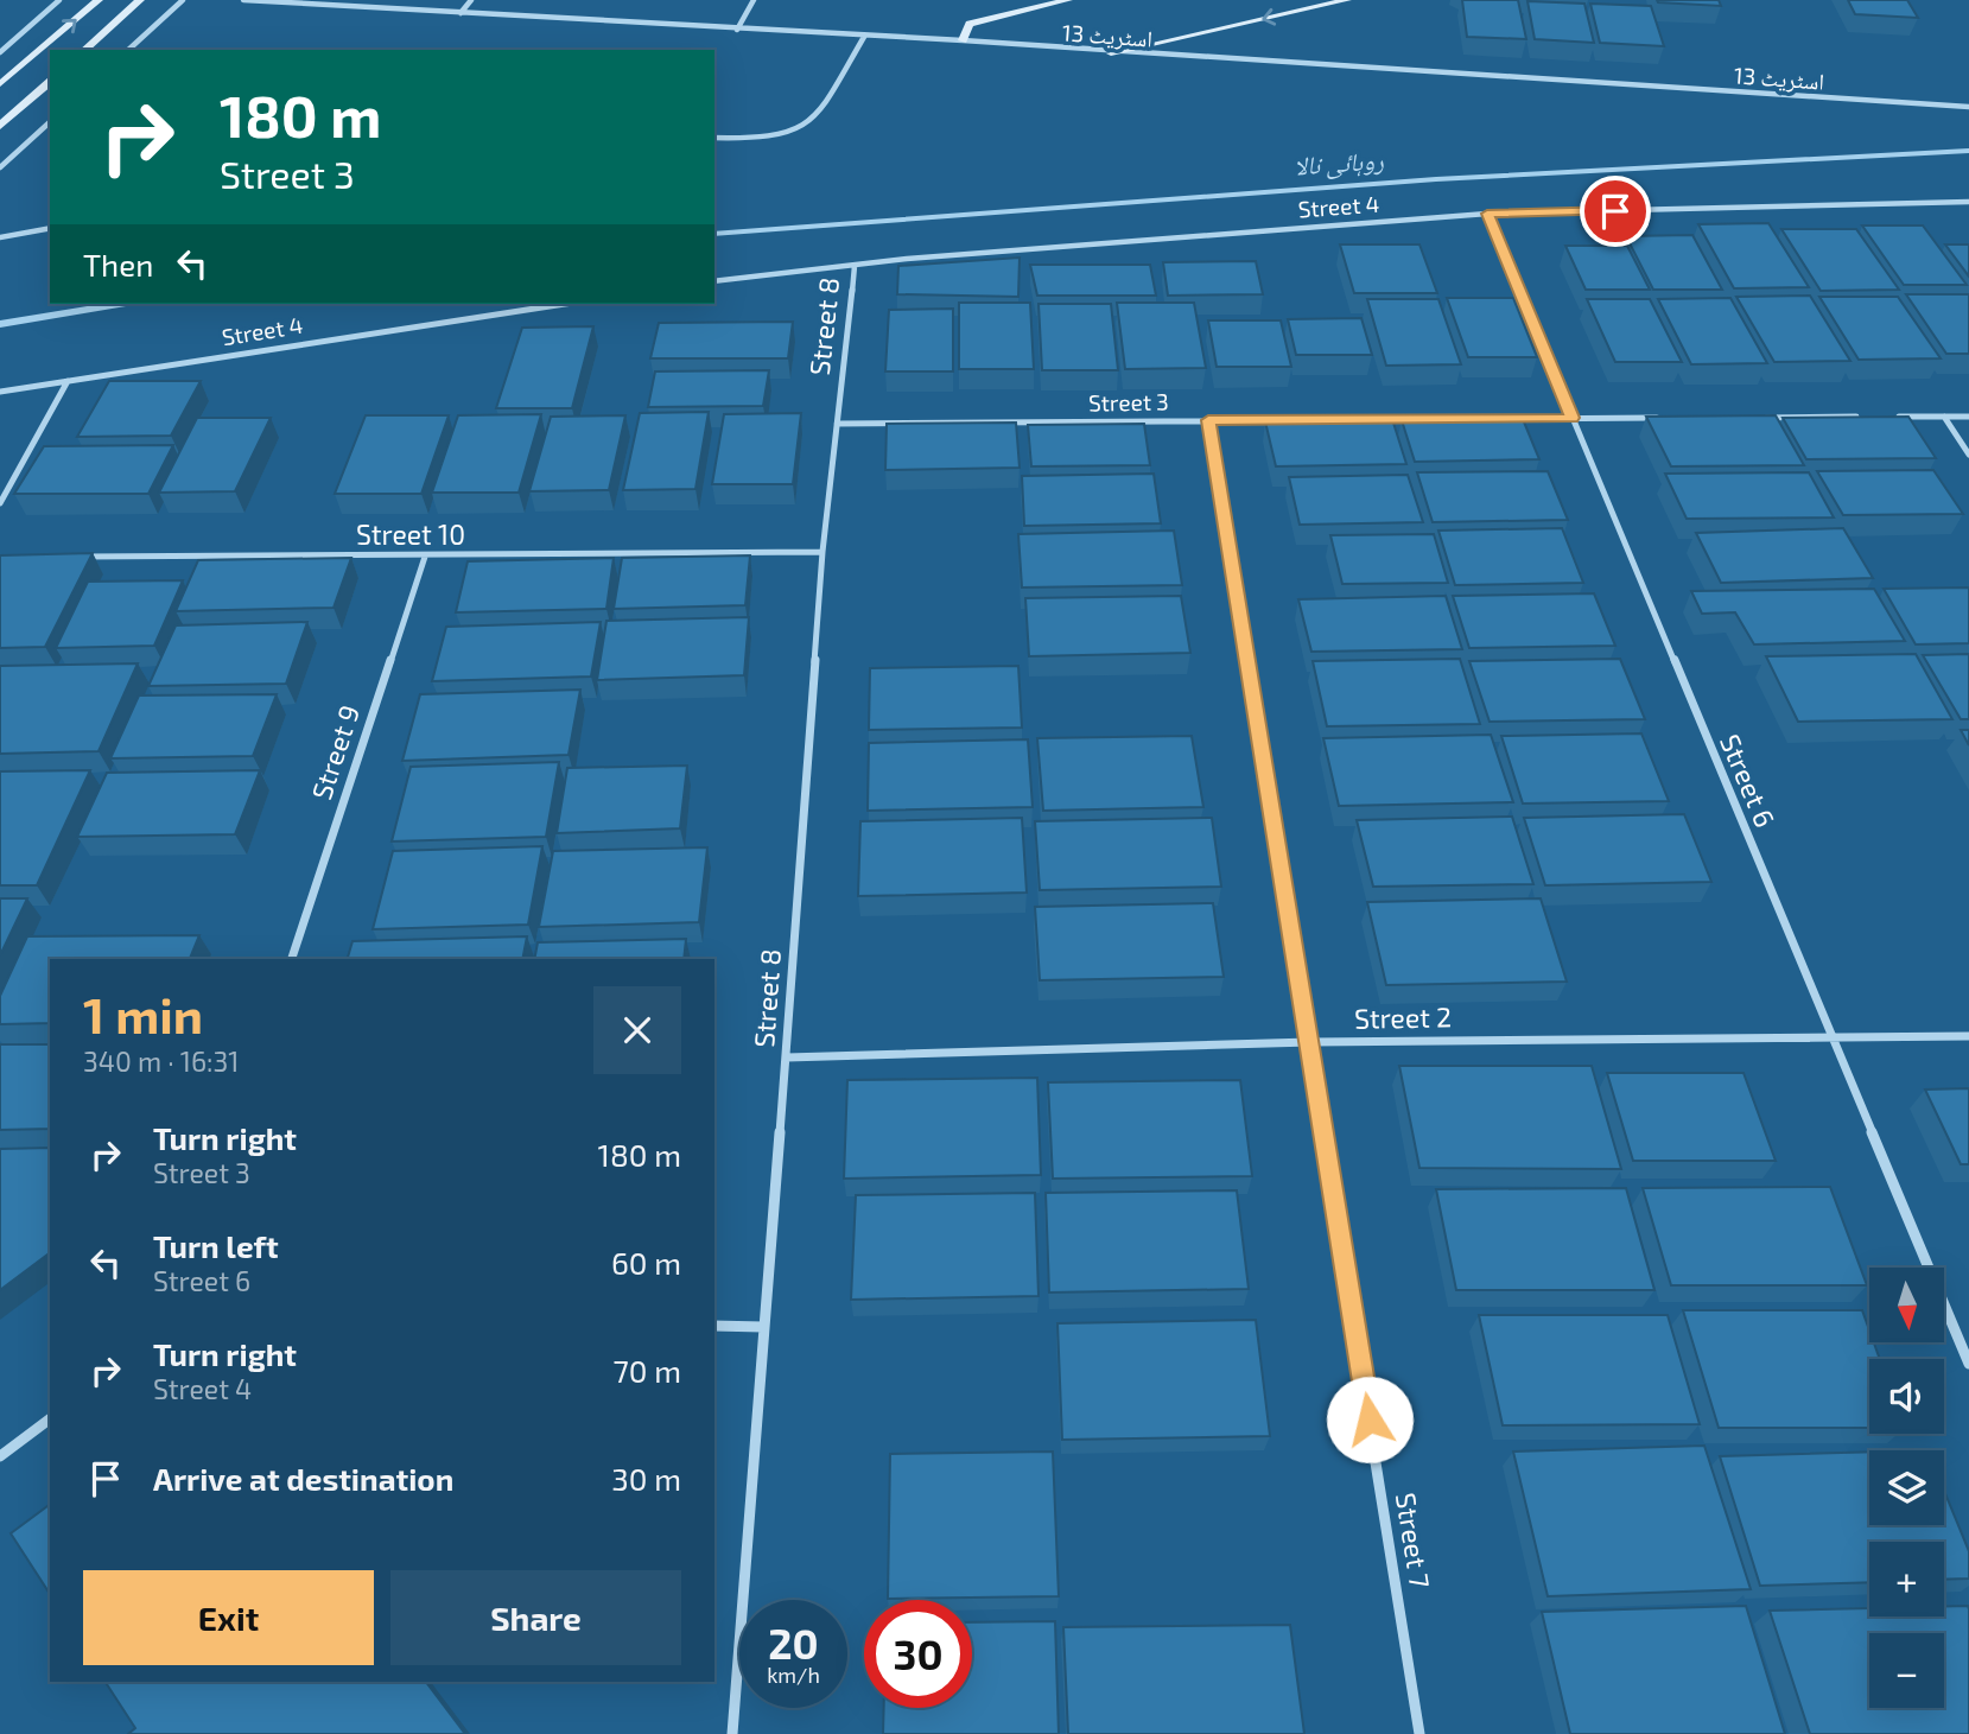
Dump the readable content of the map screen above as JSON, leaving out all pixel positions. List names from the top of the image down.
{
  "streets": {
    "street": [
      "اسٹریٹ 13",
      "Street 4",
      "Street 8",
      "Street 3",
      "Street 10",
      "Street 9",
      "Street 6",
      "Street 2",
      "Street 7"
    ]
  },
  "crossings": [
    ["Street 4", "Street 8"],
    ["Street 4", "Street 6"],
    ["Street 8", "Street 3"],
    ["Street 8", "Street 10"],
    ["Street 8", "Street 2"],
    ["Street 3", "Street 6"],
    ["Street 3", "Street 7"],
    ["Street 10", "Street 9"],
    ["Street 6", "Street 2"],
    ["Street 2", "Street 7"]
  ],
  "water": ["روہائی نالا"],
  "north": "bottom",
  "page": {
    "turn": ["180 m", "Street 3"],
    "then": "Then",
    "heading": ["1 min", "340 m · 16:31"],
    "list": [
      {
        "name": "Turn right",
        "note": "Street 3",
        "value": "180 m"
      },
      {
        "name": "Turn left",
        "note": "Street 6",
        "value": "60 m"
      },
      {
        "name": "Turn right",
        "note": "Street 4",
        "value": "70 m"
      },
      {
        "name": "Arrive at destination",
        "value": "30 m"
      }
    ],
    "map_buttons": ["+", "−"],
    "buttons": ["Exit", "Share"],
    "speed": "20 km/h",
    "limit": "30"
  }
}
